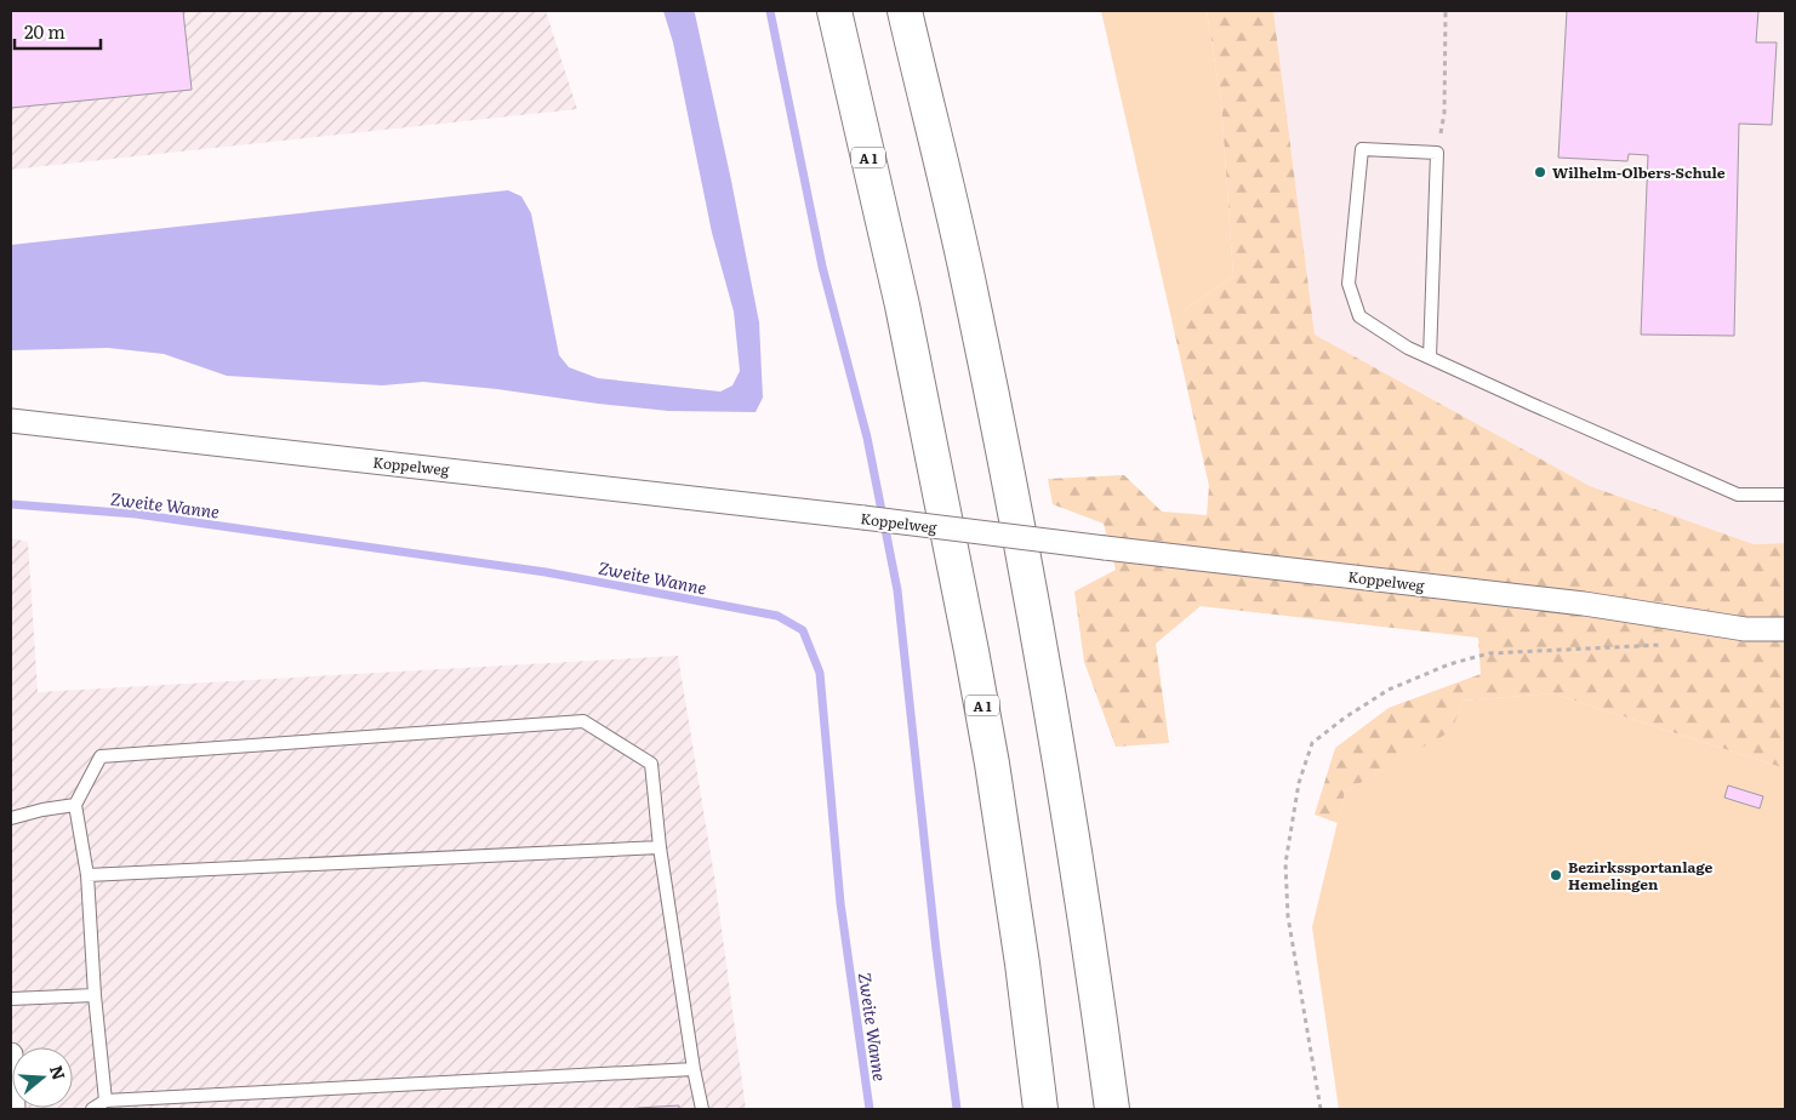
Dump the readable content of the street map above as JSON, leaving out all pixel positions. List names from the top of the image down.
{
  "streets": {
    "highway": ["A 1"],
    "street": ["Koppelweg"]
  },
  "water": ["Zweite Wanne"],
  "places": ["Wilhelm-Olbers-Schule", "Bezirkssportanlage Hemelingen"],
  "scale_bar": "20 m",
  "north": "right"
}
